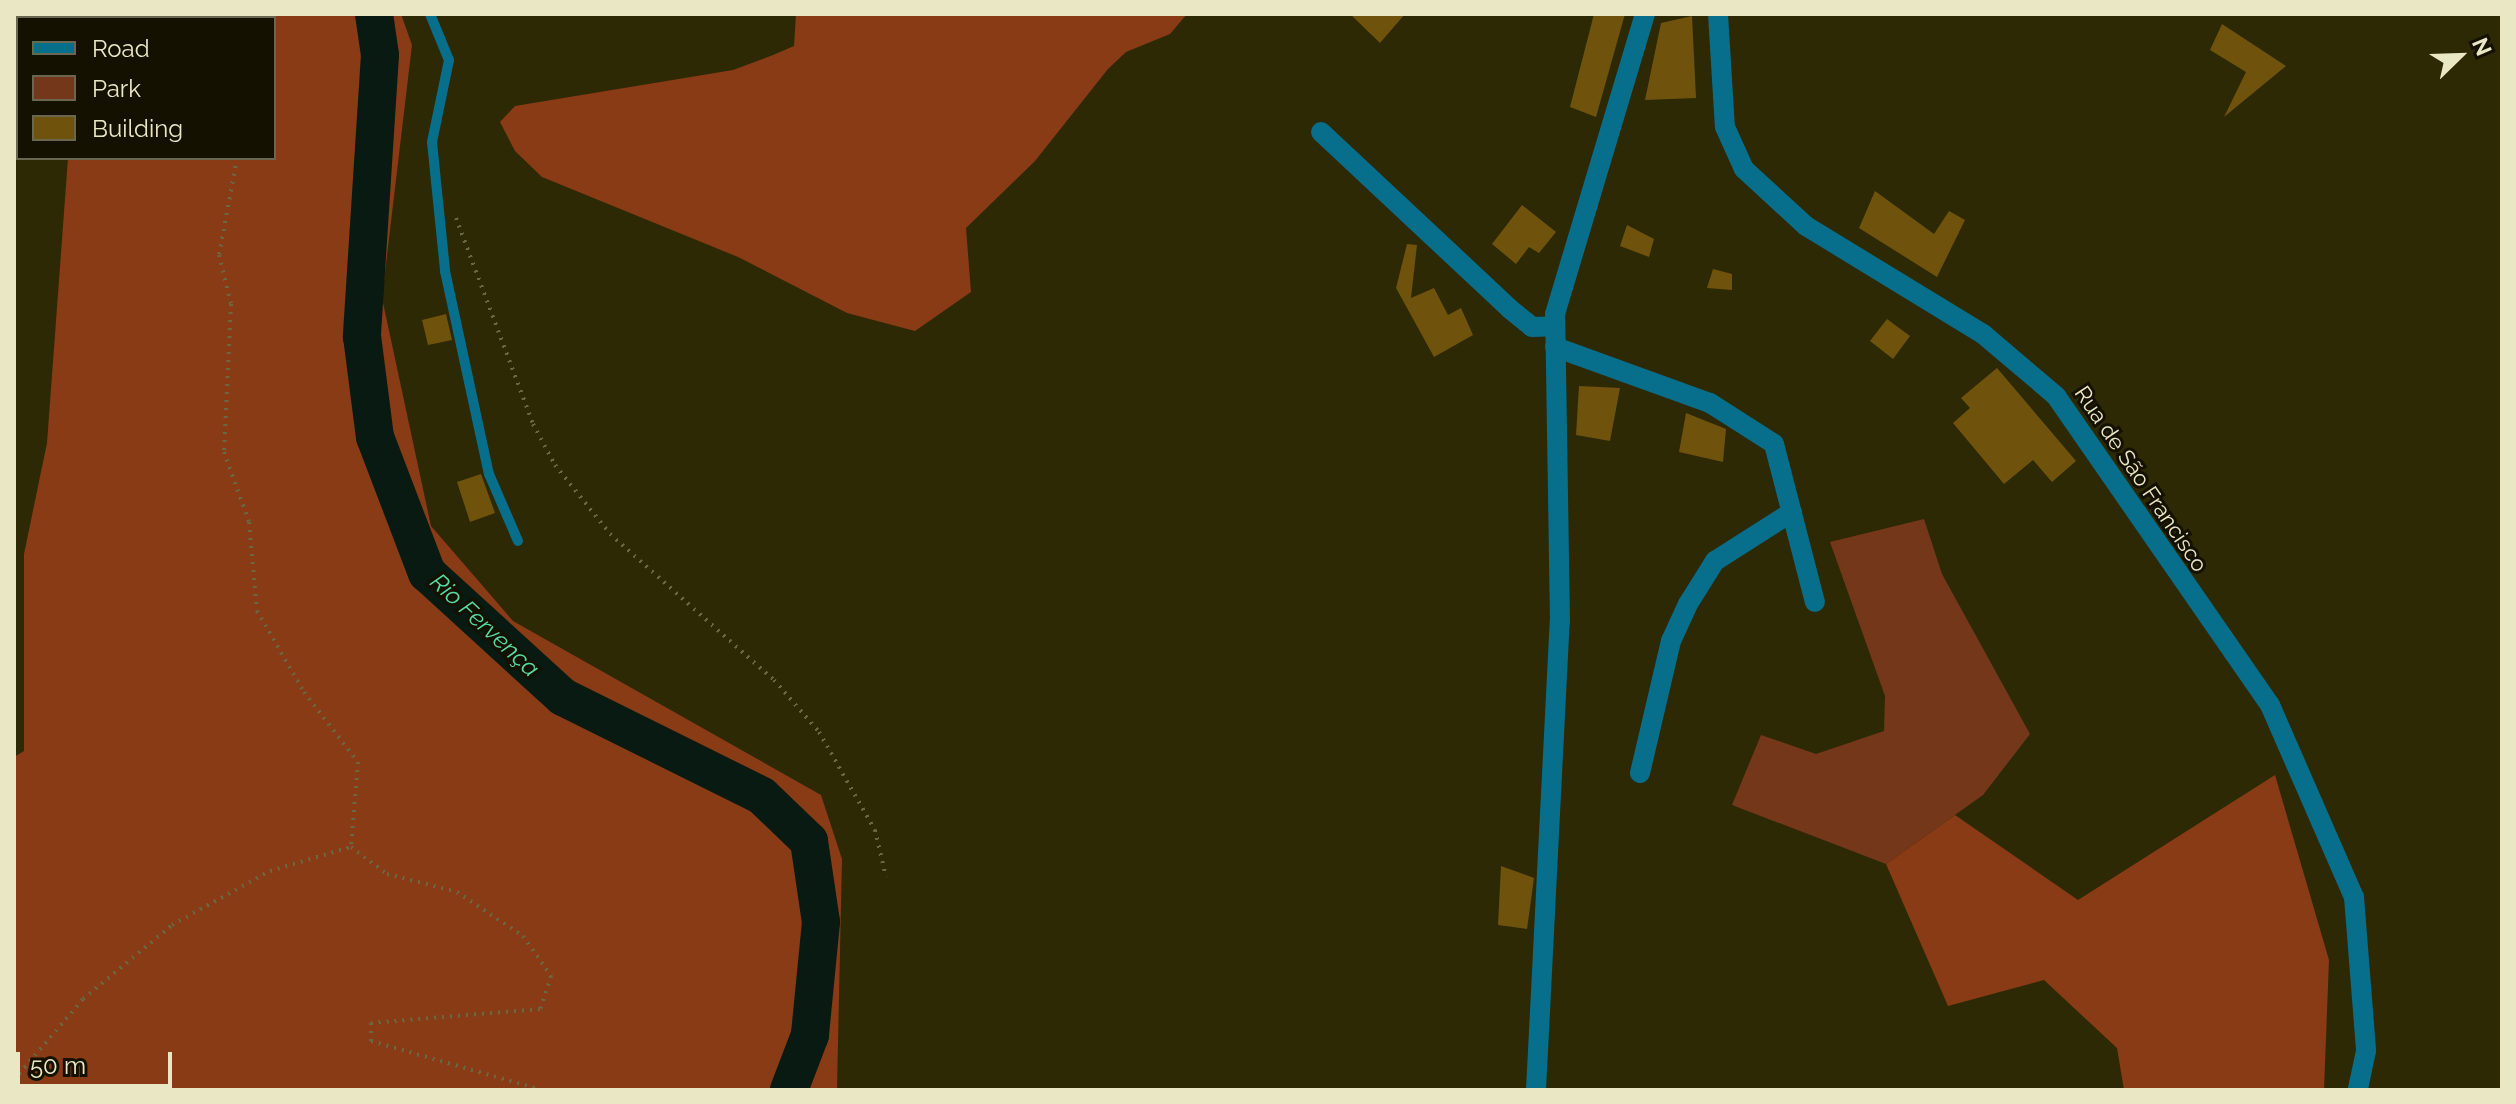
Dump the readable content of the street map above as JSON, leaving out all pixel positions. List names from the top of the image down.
{
  "streets": {
    "street": ["Rua de São Francisco"]
  },
  "water": ["Rio Fervença"],
  "legend": ["Road", "Park", "Building"],
  "scale_bar": "50 m",
  "north": "top right"
}
